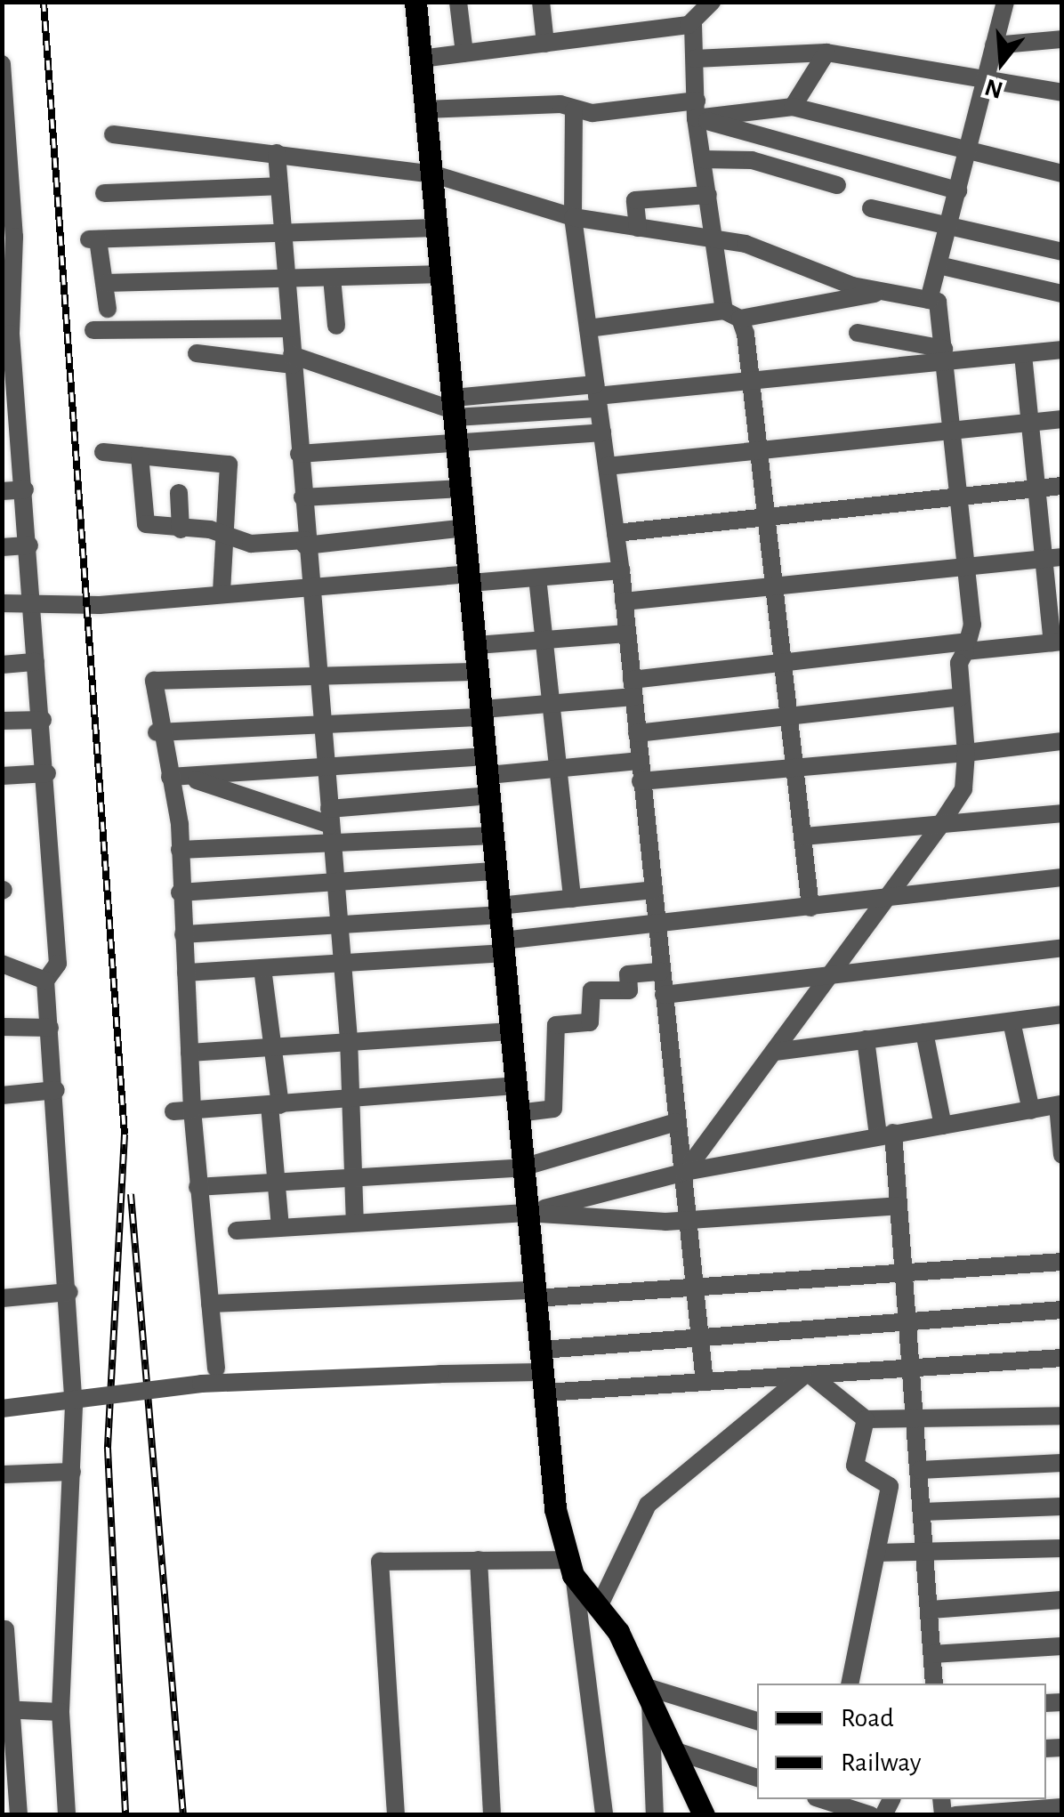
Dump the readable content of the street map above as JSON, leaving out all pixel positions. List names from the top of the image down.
{
  "legend": ["Road", "Railway"],
  "north": "bottom"
}
